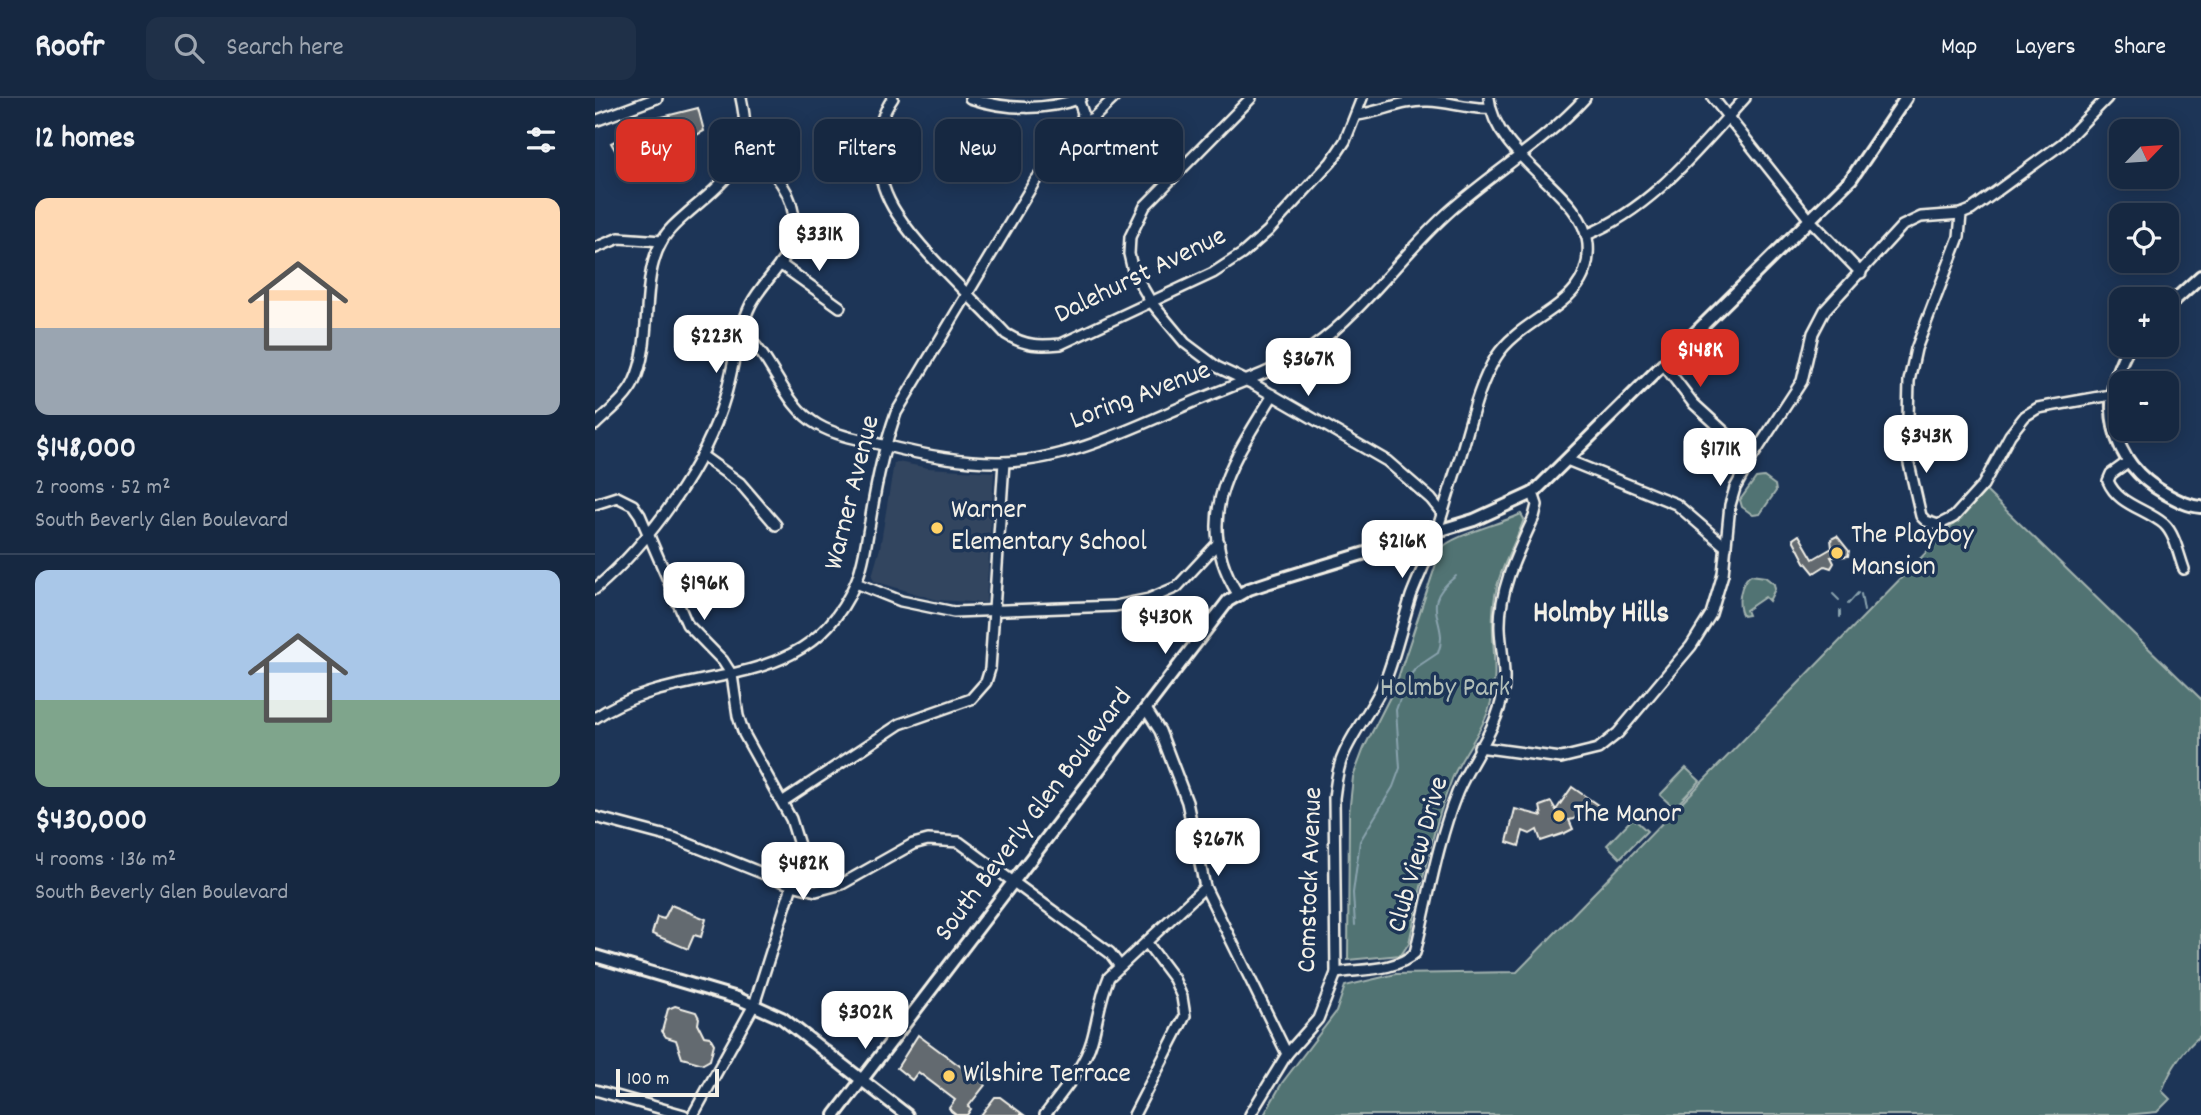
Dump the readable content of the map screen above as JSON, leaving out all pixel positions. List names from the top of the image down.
{
  "streets": {
    "main road": ["South Beverly Glen Boulevard"],
    "street": [
      "Dalehurst Avenue",
      "Loring Avenue",
      "Warner Avenue",
      "Club View Drive",
      "Comstock Avenue"
    ]
  },
  "crossings": [
    ["Dalehurst Avenue", "Warner Avenue"],
    ["Loring Avenue", "Warner Avenue"],
    ["South Beverly Glen Boulevard", "Club View Drive"],
    ["South Beverly Glen Boulevard", "Comstock Avenue"],
    ["Club View Drive", "Comstock Avenue"]
  ],
  "districts": ["Holmby Hills"],
  "parks": ["Holmby Park"],
  "places": [
    "Warner Elementary School",
    "The Playboy Mansion",
    "The Manor",
    "Wilshire Terrace"
  ],
  "scale_bar": "100 m",
  "north": "top right",
  "page": {
    "header": "Roofr",
    "search": "Search here",
    "nav": ["Map", "Layers", "Share"],
    "heading": "12 homes",
    "map_buttons": ["+", "−"],
    "chip": [
      "Buy",
      "Rent",
      "Filters",
      "New",
      "Apartment"
    ],
    "list": [
      {
        "name": "$148,000",
        "note": "2 rooms · 52 m² · South Beverly Glen Boulevard"
      },
      {
        "name": "$430,000",
        "note": "4 rooms · 136 m² · South Beverly Glen Boulevard"
      }
    ],
    "price": [
      "$331K",
      "$223K",
      "$148K",
      "$367K",
      "$343K",
      "$171K",
      "$216K",
      "$196K",
      "$430K",
      "$267K",
      "$482K",
      "$302K"
    ],
    "scale": "100 m"
  }
}
